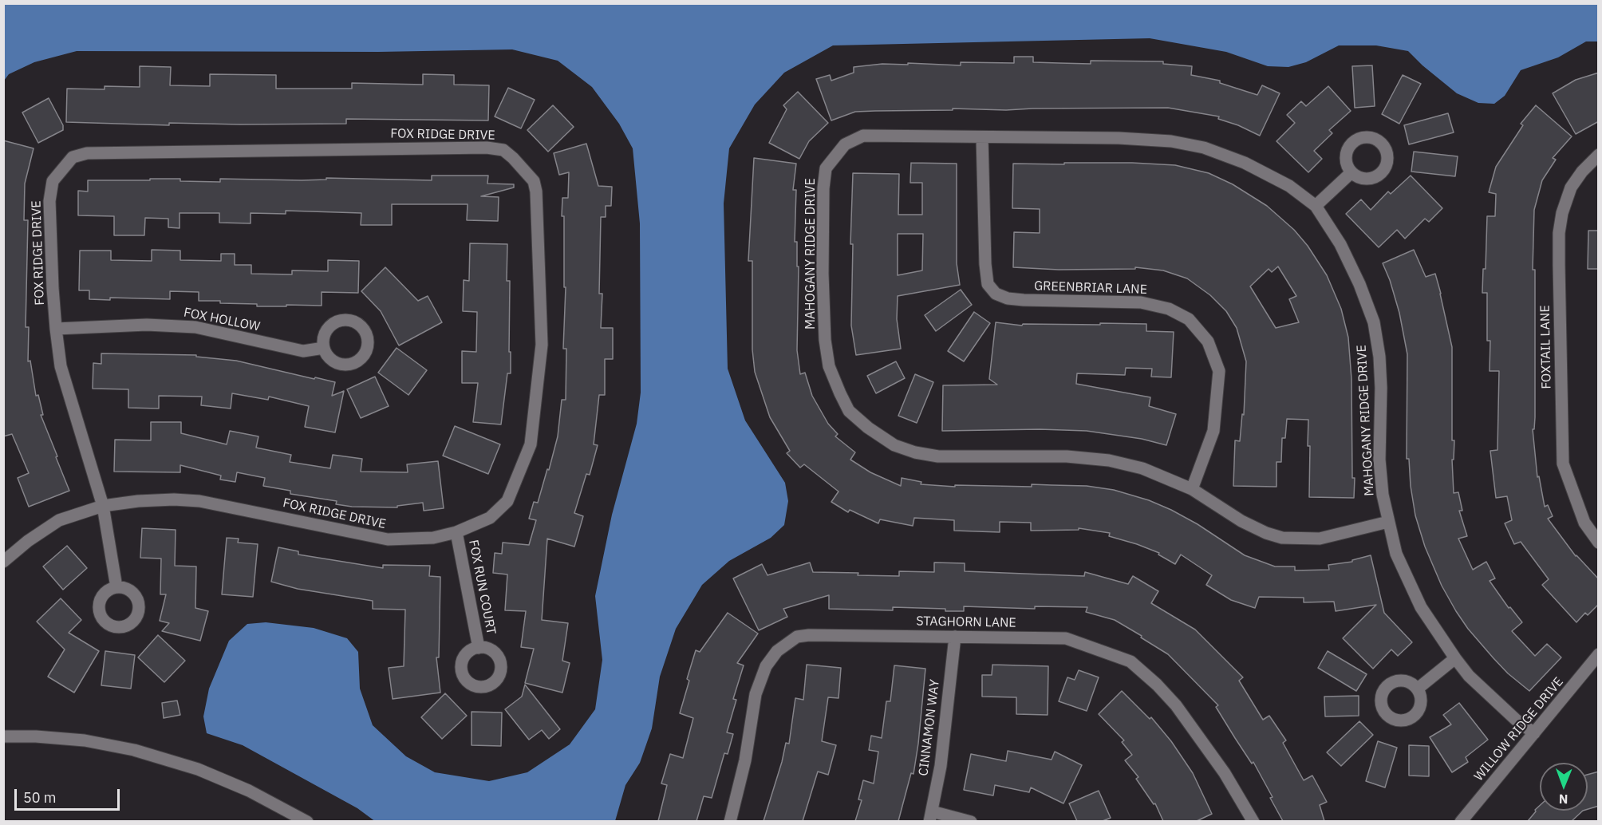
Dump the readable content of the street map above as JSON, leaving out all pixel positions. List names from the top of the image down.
{
  "streets": {
    "street": [
      "FOX RIDGE DRIVE",
      "MAHOGANY RIDGE DRIVE",
      "GREENBRIAR LANE",
      "FOX HOLLOW",
      "FOXTAIL LANE",
      "FOX RUN COURT",
      "STAGHORN LANE",
      "CINNAMON WAY",
      "WILLOW RIDGE DRIVE"
    ]
  },
  "crossings": [
    ["FOX RIDGE DRIVE", "FOX HOLLOW"],
    ["FOX RIDGE DRIVE", "FOX RUN COURT"],
    ["MAHOGANY RIDGE DRIVE", "GREENBRIAR LANE"],
    ["MAHOGANY RIDGE DRIVE", "WILLOW RIDGE DRIVE"],
    ["STAGHORN LANE", "CINNAMON WAY"]
  ],
  "scale_bar": "50 m",
  "north": "bottom"
}
